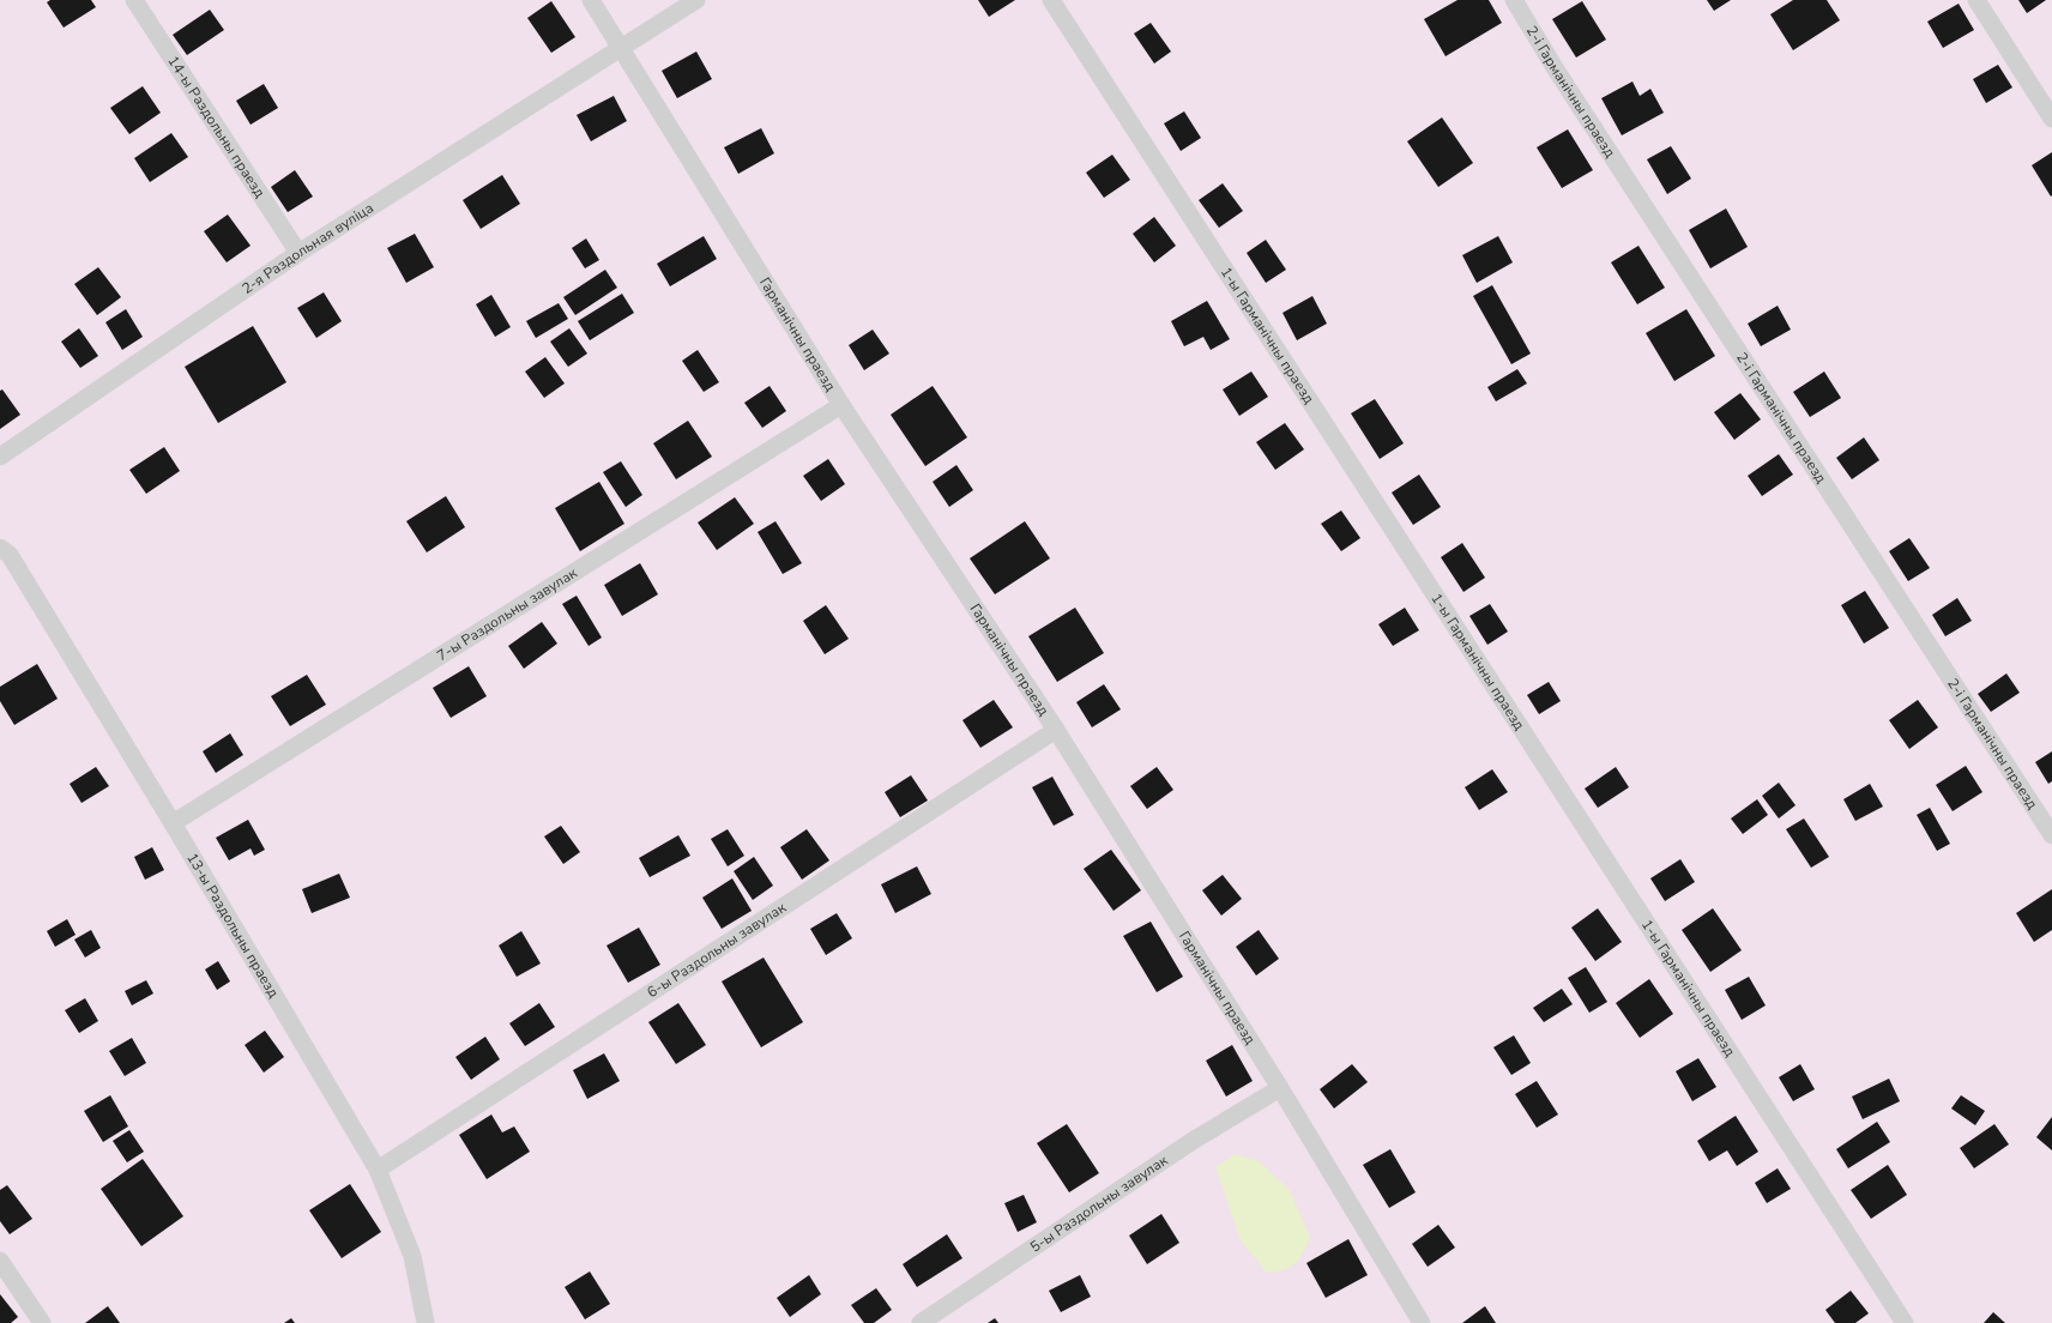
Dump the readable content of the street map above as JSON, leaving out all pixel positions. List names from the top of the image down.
{
  "streets": {
    "lane": [
      "2-і Гарманічны праезд",
      "14-ы Раздольны праезд",
      "2-я Раздольная вуліца",
      "Гарманічны праезд",
      "1-ы Гарманічны праезд",
      "7-ы Раздольны завулак",
      "13-ы Раздольны праезд",
      "6-ы Раздольны завулак",
      "5-ы Раздольны завулак"
    ]
  },
  "crossings": [
    ["14-ы Раздольны праезд", "2-я Раздольная вуліца"],
    ["2-я Раздольная вуліца", "Гарманічны праезд"],
    ["Гарманічны праезд", "7-ы Раздольны завулак"],
    ["Гарманічны праезд", "6-ы Раздольны завулак"],
    ["Гарманічны праезд", "5-ы Раздольны завулак"],
    ["7-ы Раздольны завулак", "13-ы Раздольны праезд"],
    ["13-ы Раздольны праезд", "6-ы Раздольны завулак"]
  ]
}
